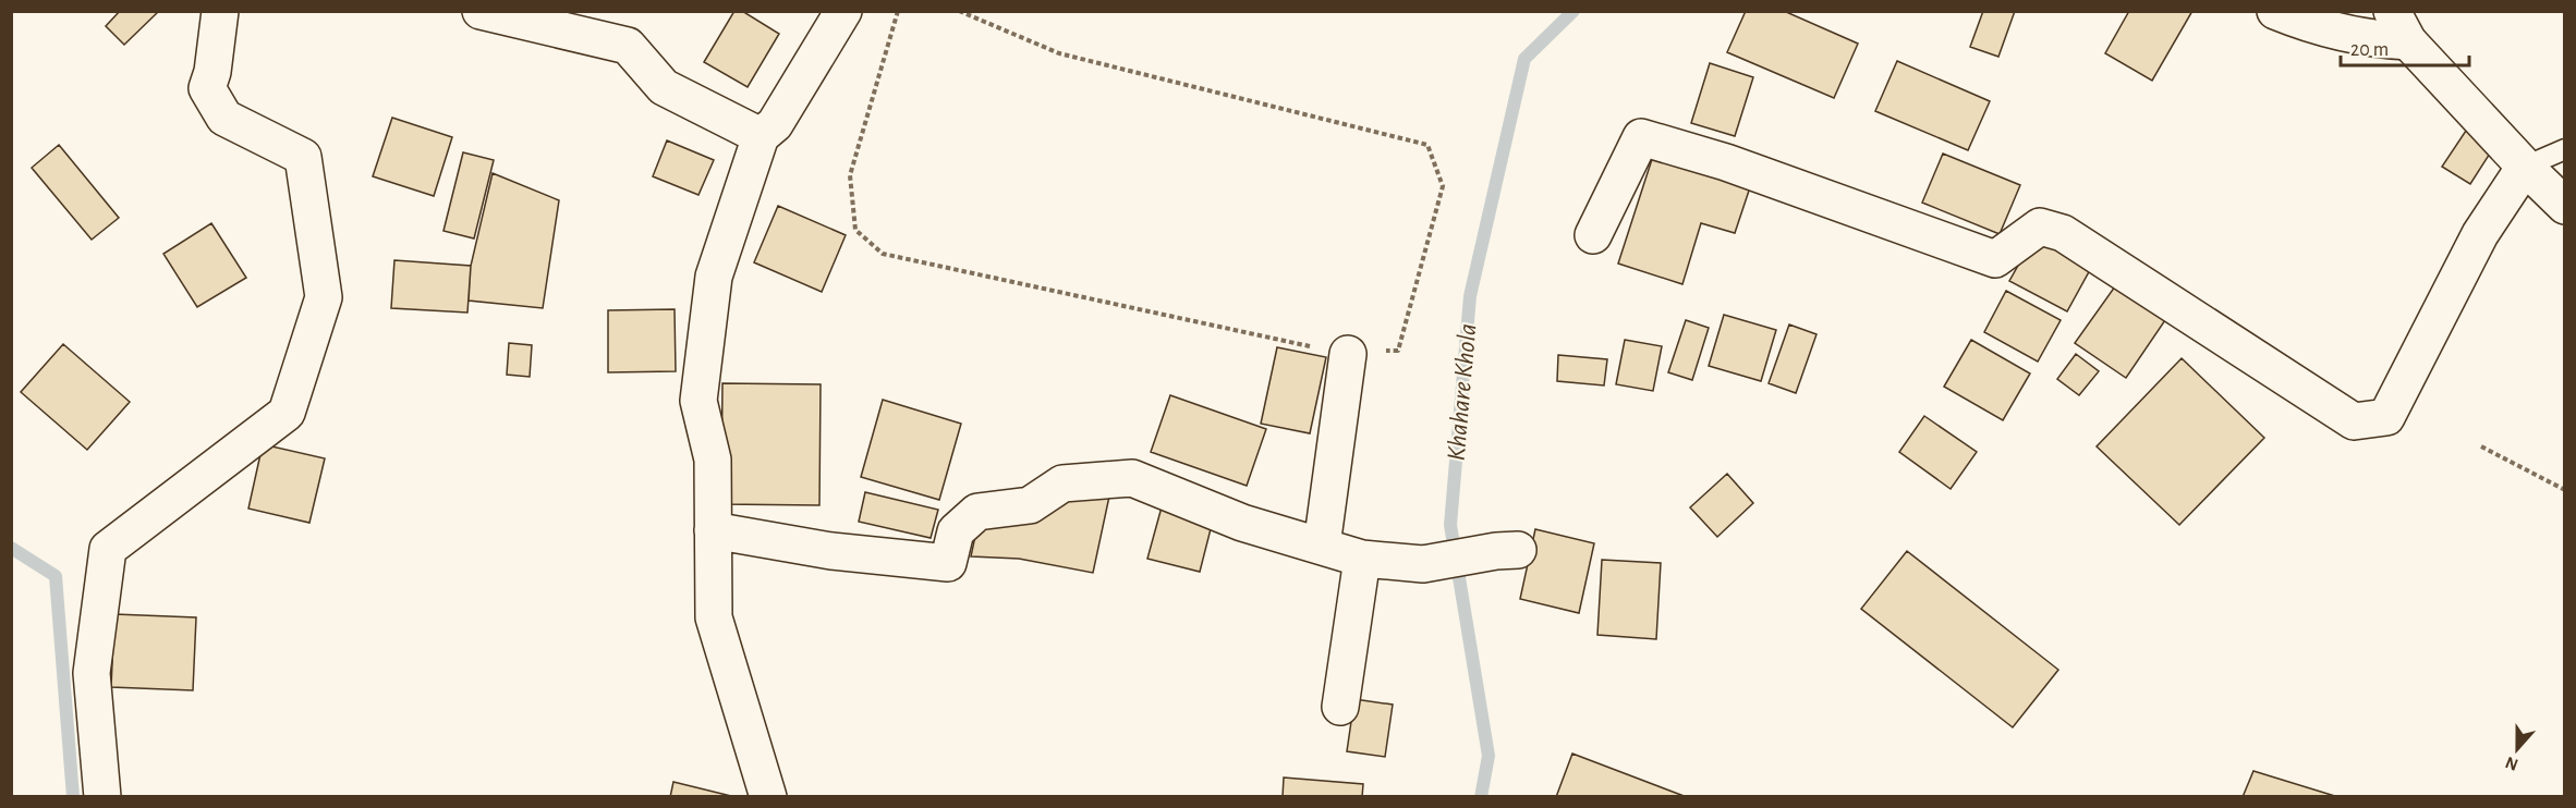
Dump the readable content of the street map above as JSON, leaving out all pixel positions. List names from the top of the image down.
{
  "water": ["Khahare Khola"],
  "scale_bar": "20 m",
  "north": "bottom"
}
